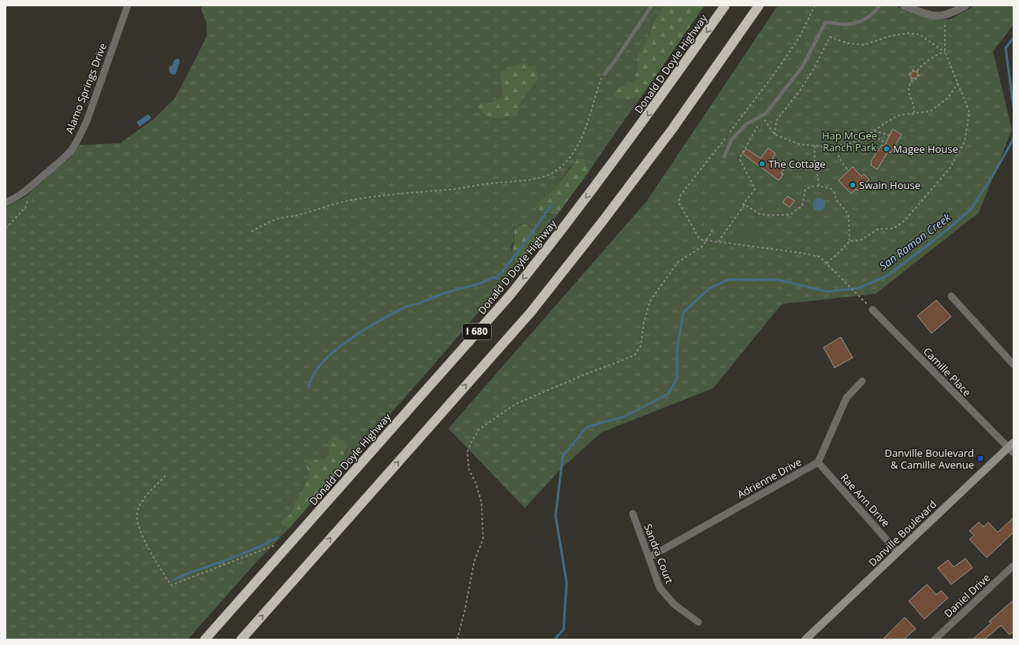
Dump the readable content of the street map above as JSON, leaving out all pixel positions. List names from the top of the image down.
{
  "streets": {
    "highway": ["Donald D Doyle Highway", "I 680"],
    "main road": ["Danville Boulevard"],
    "street": [
      "Alamo Springs Drive",
      "Camille Place",
      "Adrienne Drive",
      "Rae Ann Drive",
      "Sandra Court",
      "Daniel Drive"
    ]
  },
  "crossings": [
    ["Camille Place", "Danville Boulevard"],
    ["Adrienne Drive", "Rae Ann Drive"],
    ["Adrienne Drive", "Sandra Court"],
    ["Rae Ann Drive", "Danville Boulevard"]
  ],
  "water": ["San Ramon Creek"],
  "parks": ["Hap McGee Ranch Park"],
  "places": {
    "other": ["Magee House", "The Cottage", "Swain House"],
    "transit": ["Danville Boulevard & Camille Avenue"]
  }
}
